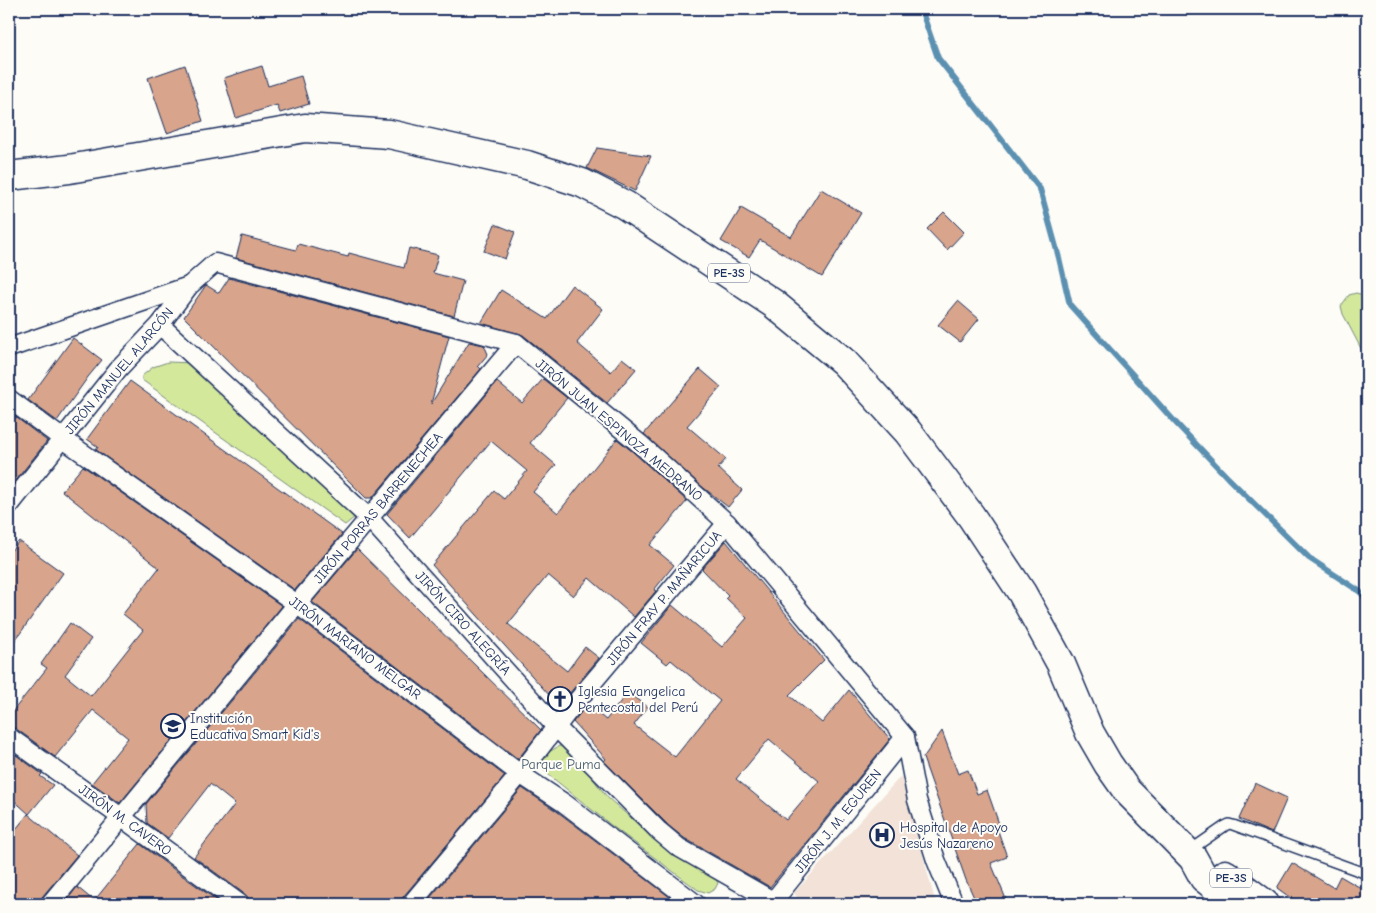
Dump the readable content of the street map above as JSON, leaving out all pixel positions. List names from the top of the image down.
{
  "streets": {
    "highway": ["PE-3S"],
    "street": [
      "JIRÓN MANUEL ALARCÓN",
      "JIRÓN JUAN ESPINOZA MEDRANO",
      "JIRÓN PORRAS BARRENECHEA",
      "JIRÓN FRAY P. MAÑARICUA",
      "JIRÓN CIRO ALEGRÍA",
      "JIRÓN MARIANO MELGAR",
      "JIRÓN M. CAVERO",
      "JIRÓN J. M. EGUREN"
    ]
  },
  "crossings": [
    ["JIRÓN MANUEL ALARCÓN", "JIRÓN JUAN ESPINOZA MEDRANO"],
    ["JIRÓN MANUEL ALARCÓN", "JIRÓN CIRO ALEGRÍA"],
    ["JIRÓN MANUEL ALARCÓN", "JIRÓN MARIANO MELGAR"],
    ["JIRÓN JUAN ESPINOZA MEDRANO", "JIRÓN PORRAS BARRENECHEA"],
    ["JIRÓN JUAN ESPINOZA MEDRANO", "JIRÓN FRAY P. MAÑARICUA"],
    ["JIRÓN JUAN ESPINOZA MEDRANO", "JIRÓN J. M. EGUREN"],
    ["JIRÓN PORRAS BARRENECHEA", "JIRÓN CIRO ALEGRÍA"],
    ["JIRÓN PORRAS BARRENECHEA", "JIRÓN MARIANO MELGAR"],
    ["JIRÓN PORRAS BARRENECHEA", "JIRÓN M. CAVERO"],
    ["JIRÓN FRAY P. MAÑARICUA", "JIRÓN CIRO ALEGRÍA"],
    ["JIRÓN FRAY P. MAÑARICUA", "JIRÓN MARIANO MELGAR"],
    ["JIRÓN CIRO ALEGRÍA", "JIRÓN J. M. EGUREN"]
  ],
  "parks": ["Parque Puma"],
  "places": {
    "church": ["Iglesia Evangelica Pentecostal del Perú"],
    "school or university": ["Institución Educativa Smart Kid's"],
    "hospital": ["Hospital de Apoyo Jesús Nazareno"]
  }
}
